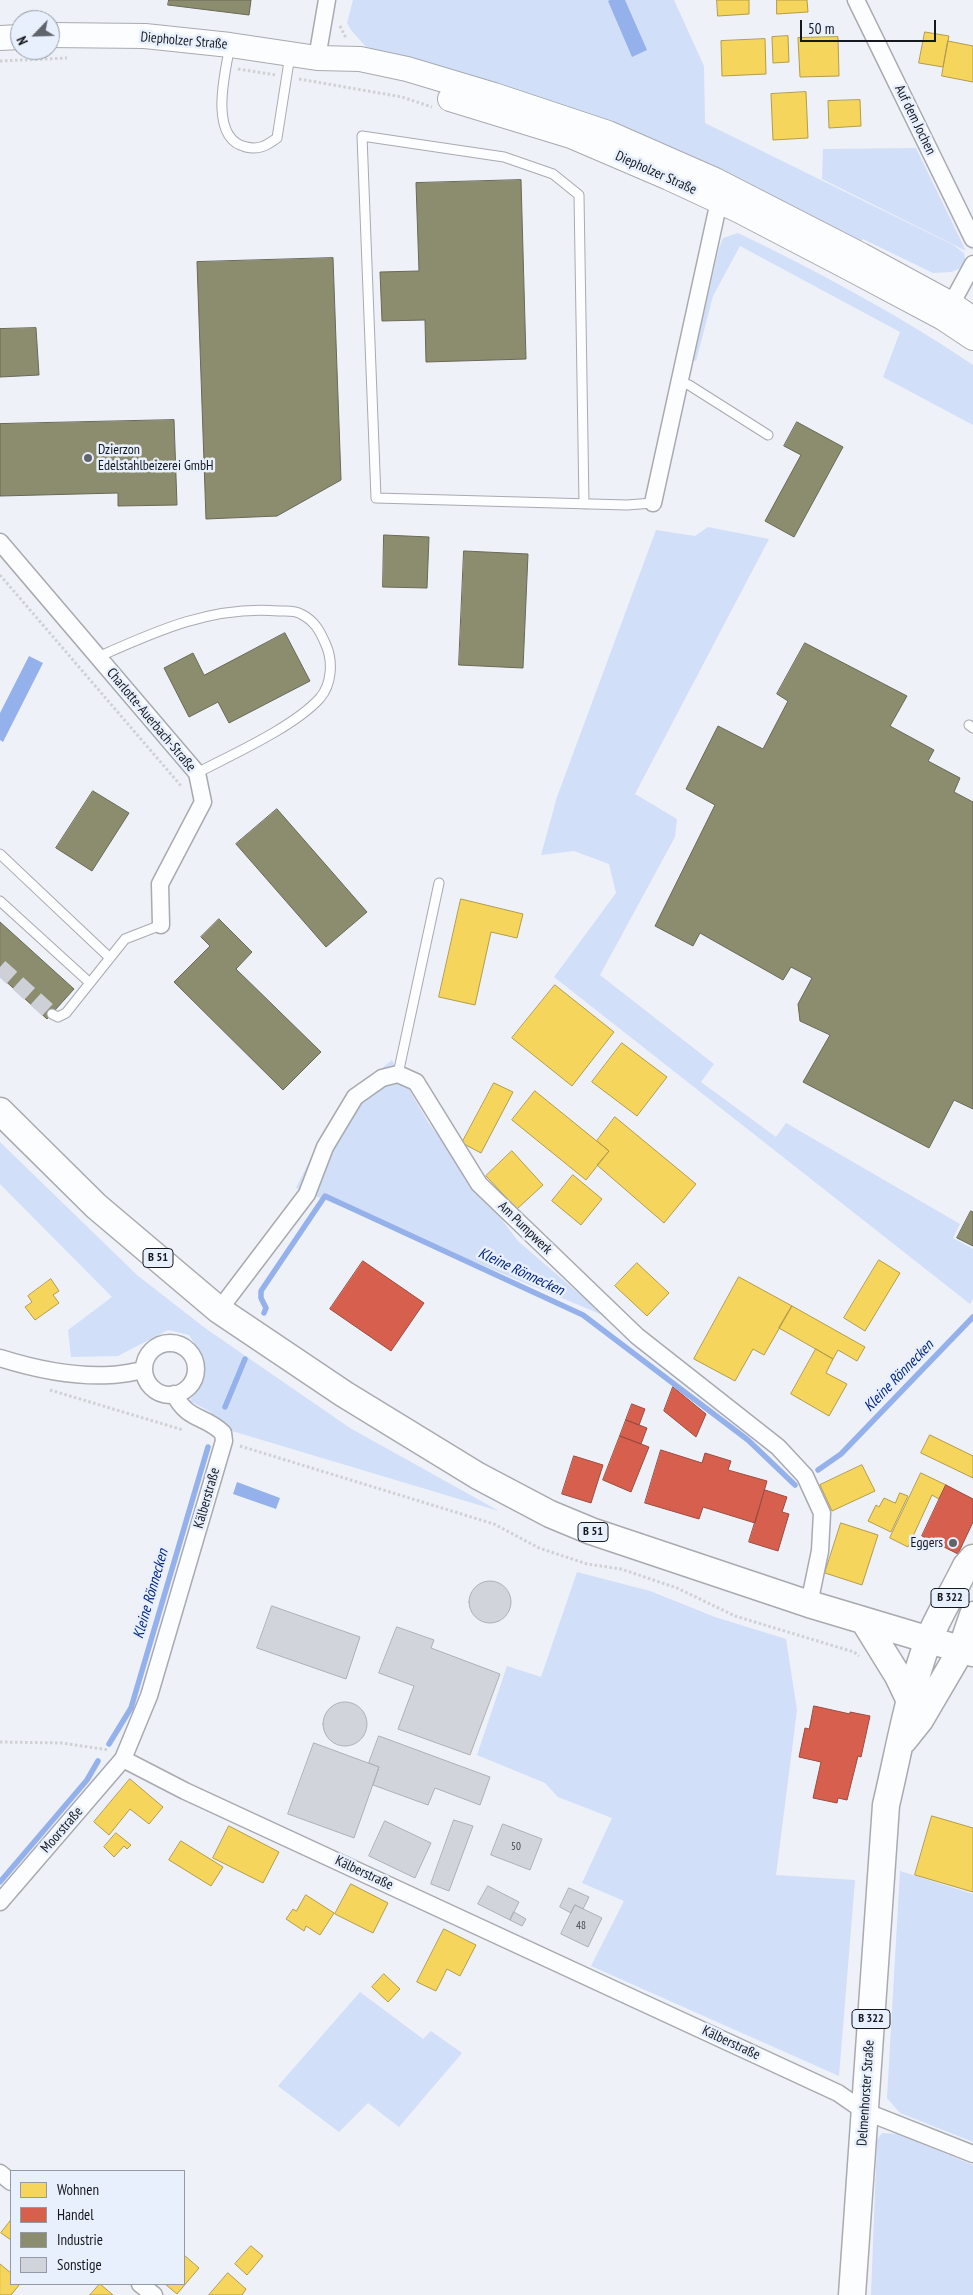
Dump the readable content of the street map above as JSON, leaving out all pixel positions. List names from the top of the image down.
{
  "streets": {
    "main road": ["B 51", "B 322", "Delmenhorster Straße"],
    "street": [
      "Diepholzer Straße",
      "Auf dem Jochen",
      "Charlotte-Auerbach-Straße",
      "Am Pumpwerk",
      "Kälberstraße",
      "Moorstraße"
    ]
  },
  "crossings": [
    ["Am Pumpwerk", "B 51"],
    ["B 51", "Delmenhorster Straße"],
    ["Kälberstraße", "Moorstraße"],
    ["Kälberstraße", "Delmenhorster Straße"]
  ],
  "water": ["Kleine Rönnecken"],
  "places": ["Dzierzon Edelstahlbeizerei GmbH", "Eggers"],
  "house_numbers": ["50", "48"],
  "legend": [
    "Wohnen",
    "Handel",
    "Industrie",
    "Sonstige"
  ],
  "scale_bar": "50 m",
  "north": "bottom left"
}
